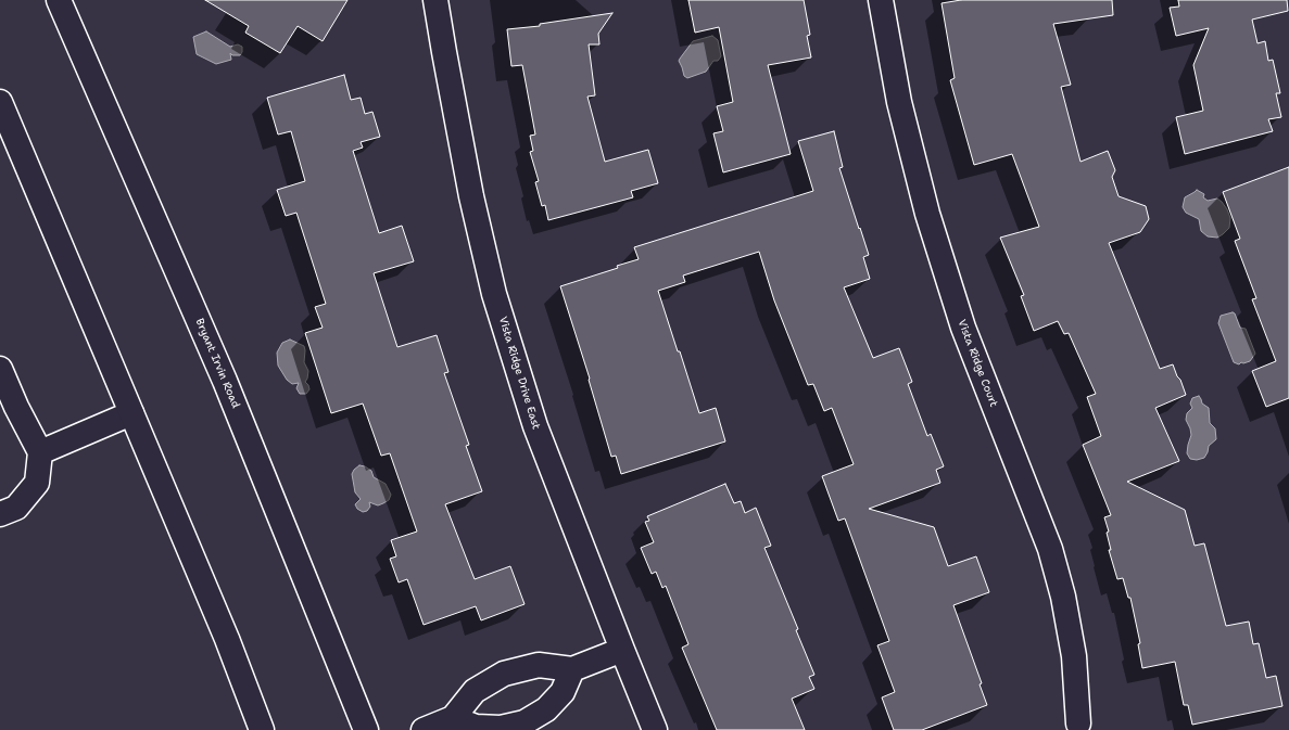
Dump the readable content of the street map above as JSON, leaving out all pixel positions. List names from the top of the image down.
{
  "streets": {
    "street": ["Bryant Irvin Road", "Vista Ridge Court", "Vista Ridge Drive East"]
  }
}
